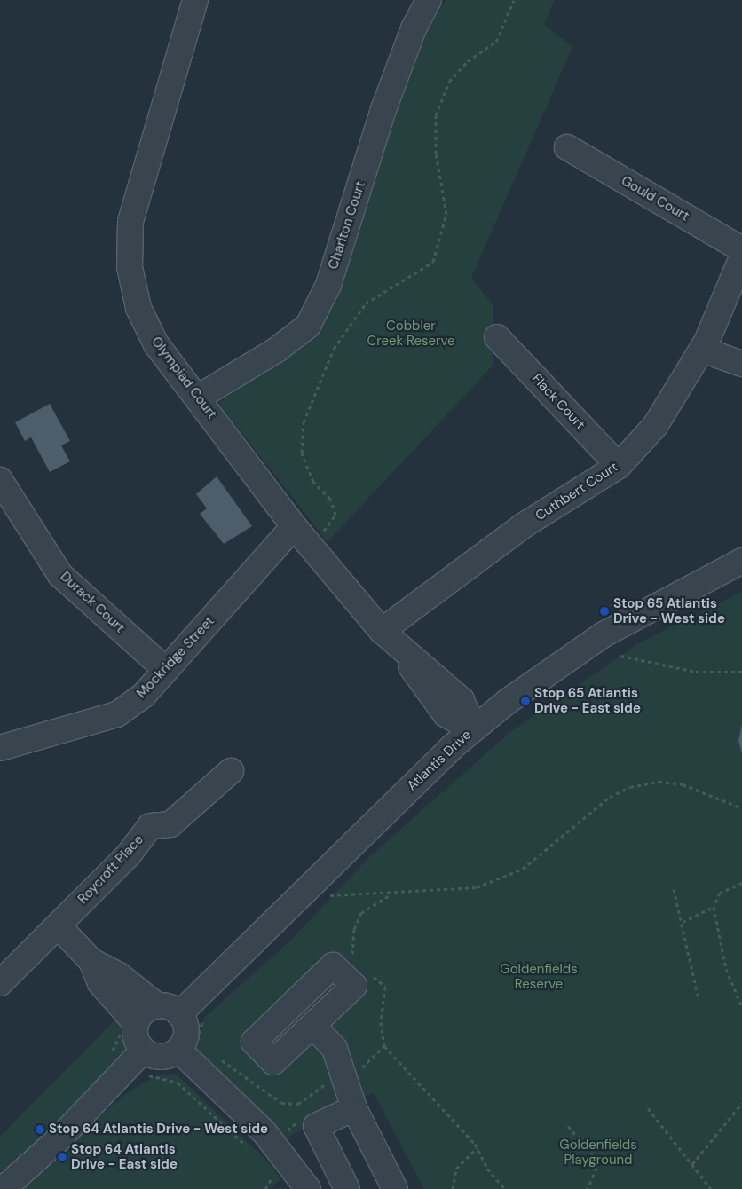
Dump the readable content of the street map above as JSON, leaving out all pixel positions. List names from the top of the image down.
{
  "streets": {
    "street": [
      "Gould Court",
      "Charlton Court",
      "Olympiad Court",
      "Flack Court",
      "Cuthbert Court",
      "Durack Court",
      "Mockridge Street",
      "Atlantis Drive",
      "Roycroft Place"
    ]
  },
  "crossings": [
    ["Charlton Court", "Olympiad Court"],
    ["Olympiad Court", "Cuthbert Court"],
    ["Olympiad Court", "Mockridge Street"],
    ["Olympiad Court", "Atlantis Drive"],
    ["Flack Court", "Cuthbert Court"],
    ["Durack Court", "Mockridge Street"]
  ],
  "parks": ["Cobbler Creek Reserve", "Goldenfields Reserve", "Goldenfields Playground"],
  "places": [
    "Stop 65 Atlantis Drive - West side",
    "Stop 65 Atlantis Drive - East side",
    "Stop 64 Atlantis Drive - West side",
    "Stop 64 Atlantis Drive - East side"
  ]
}
